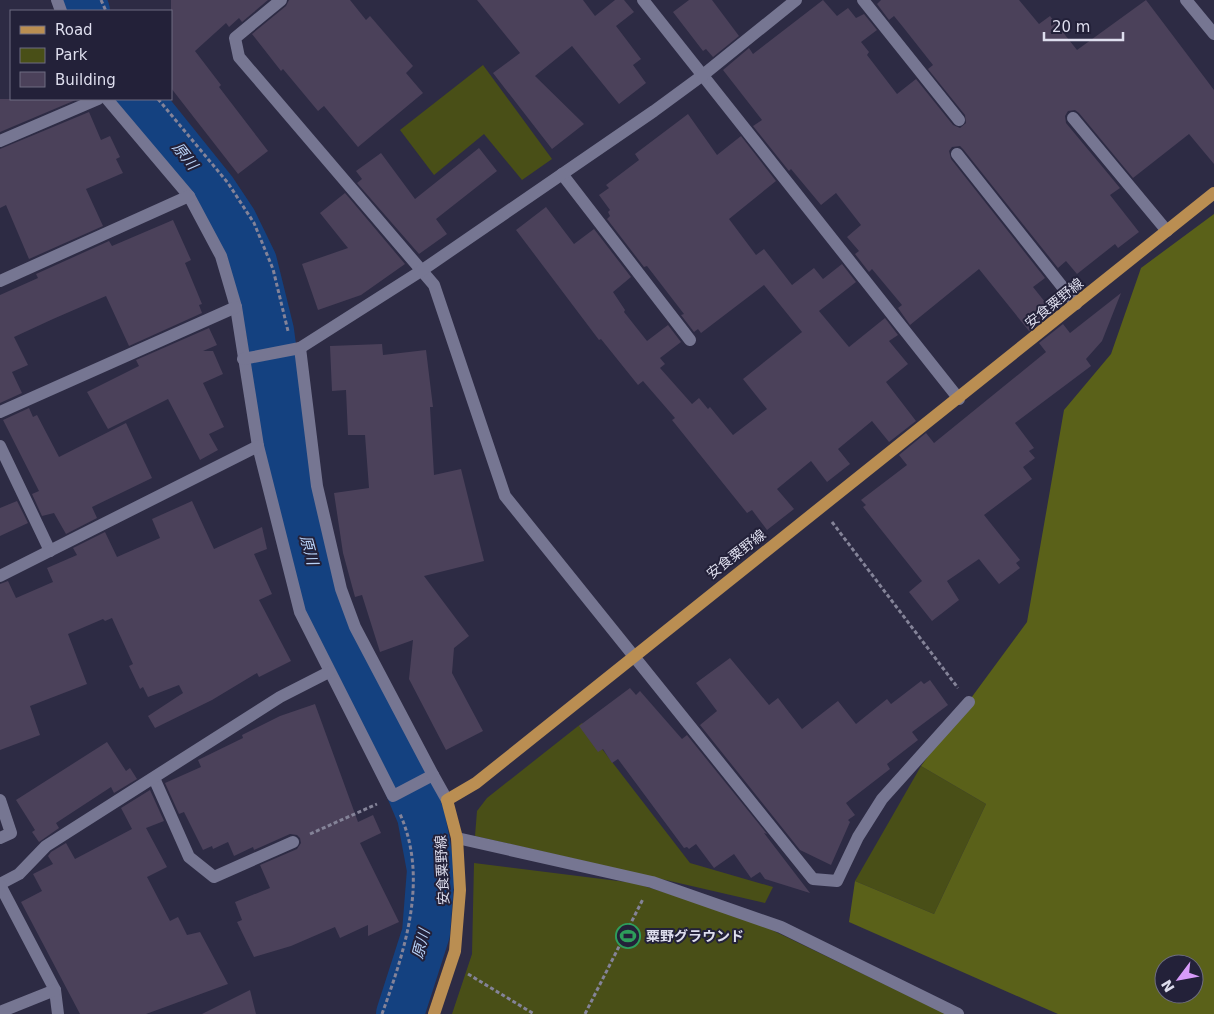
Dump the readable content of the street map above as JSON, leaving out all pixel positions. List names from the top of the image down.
{
  "streets": {
    "main road": ["安食粟野線"]
  },
  "water": ["原川"],
  "places": {
    "sports": ["粟野グラウンド"]
  },
  "legend": ["Road", "Park", "Building"],
  "scale_bar": "20 m",
  "north": "bottom left"
}
